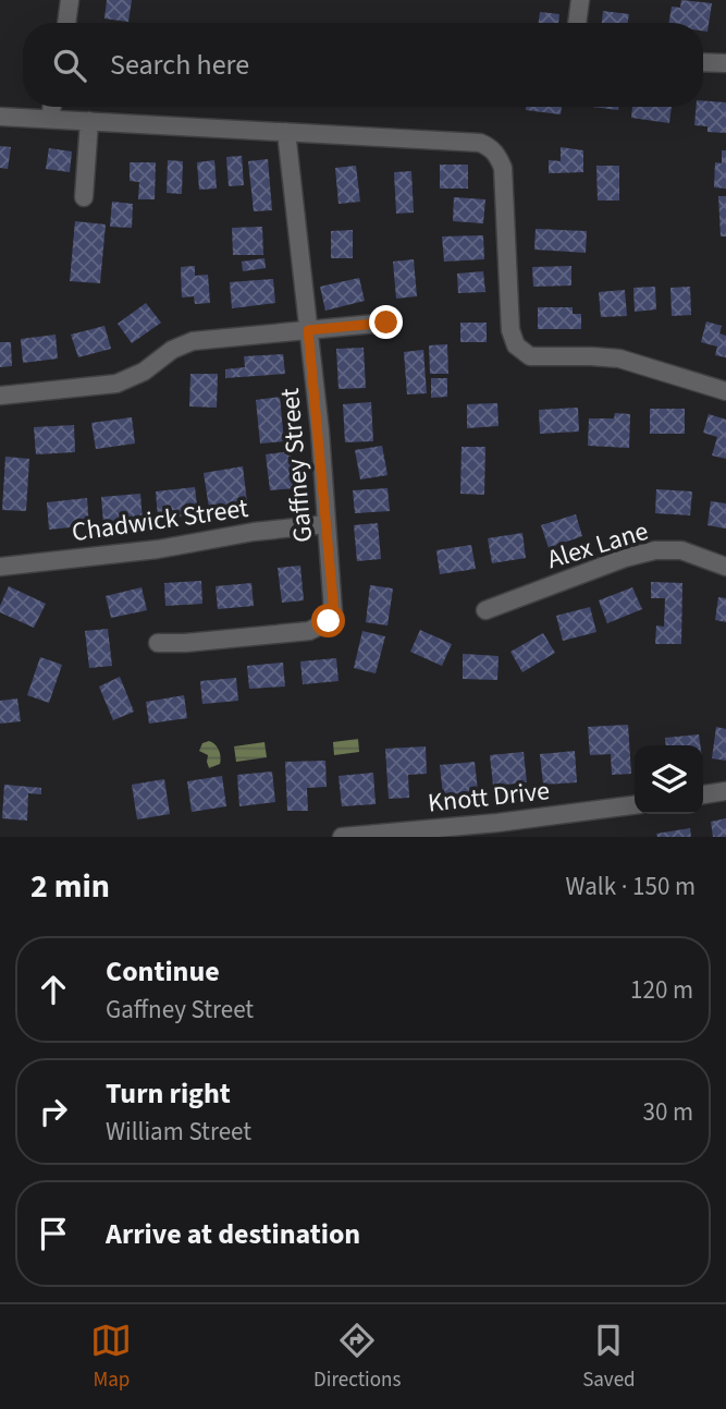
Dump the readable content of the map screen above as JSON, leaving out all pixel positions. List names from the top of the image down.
{
  "streets": {
    "street": [
      "Gaffney Street",
      "Chadwick Street",
      "Alex Lane",
      "Knott Drive"
    ]
  },
  "crossings": [
    ["Gaffney Street", "Chadwick Street"]
  ],
  "page": {
    "search": "Search here",
    "heading": ["2 min", "Walk · 150 m"],
    "list": [
      ["Continue", "Gaffney Street", "120 m"],
      ["Turn right", "William Street", "30 m"],
      "Arrive at destination"
    ],
    "nav": ["Map", "Directions", "Saved"]
  }
}
